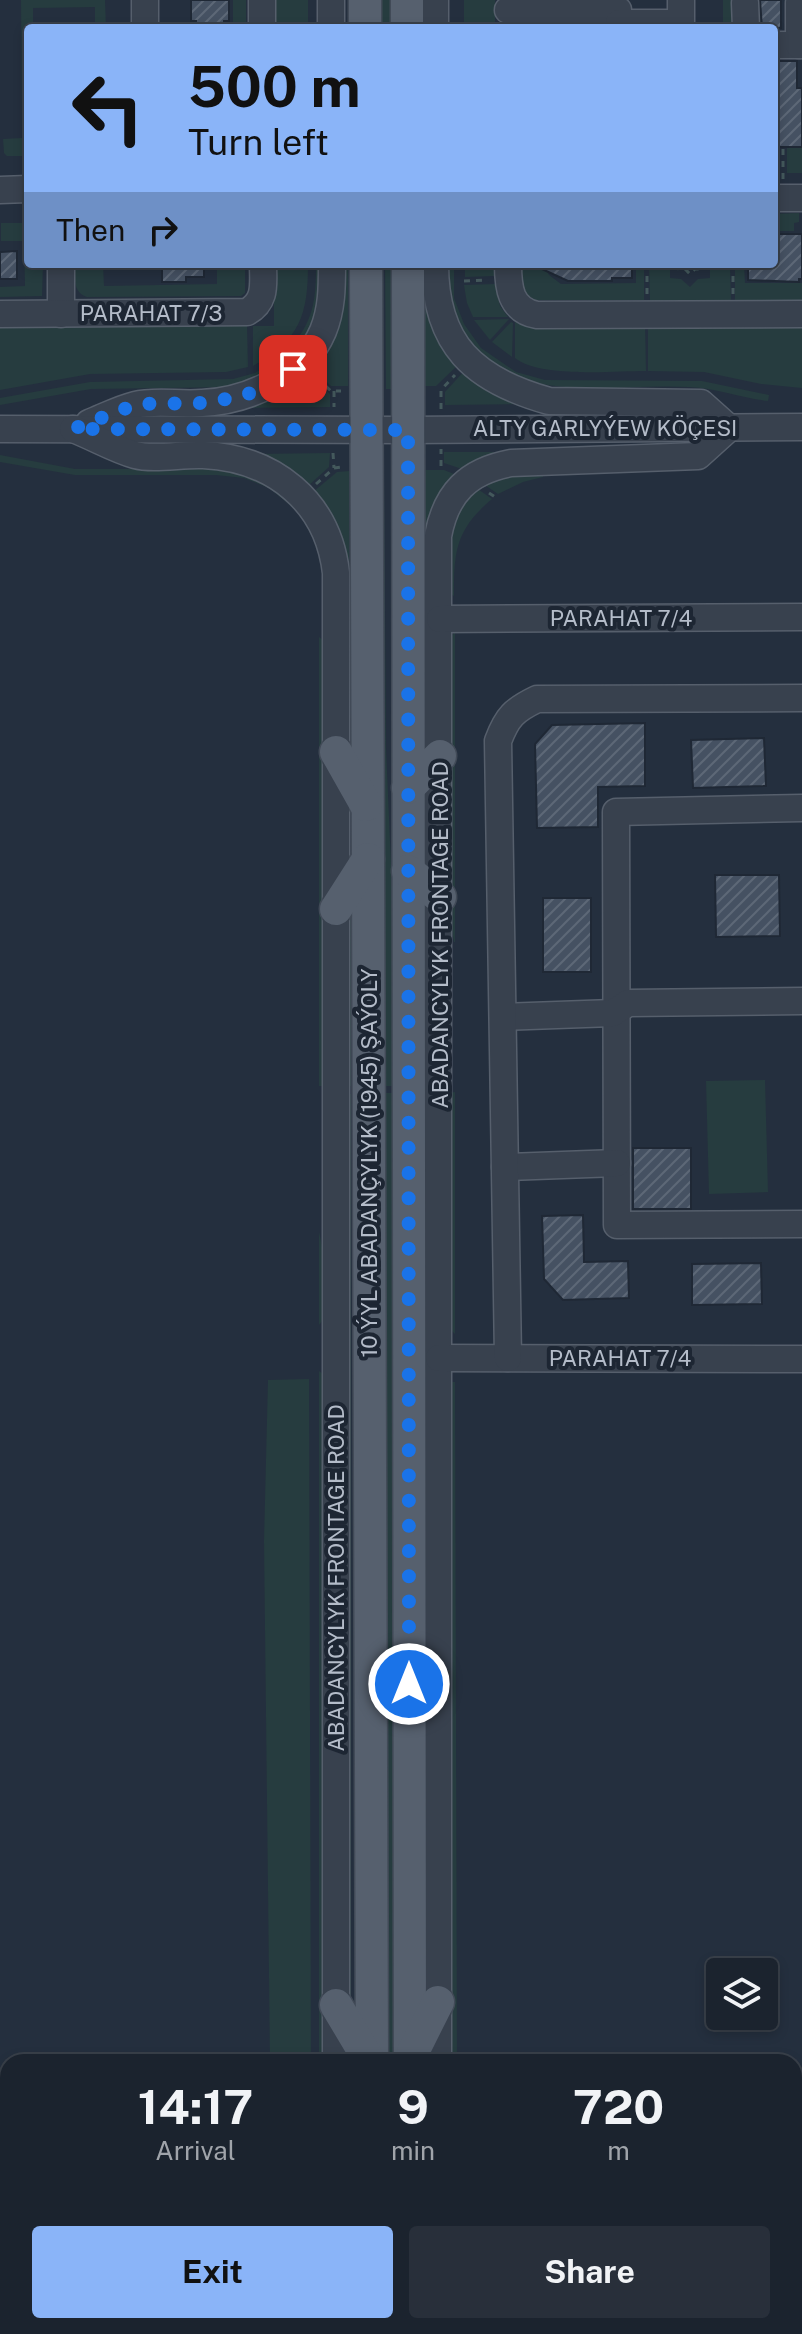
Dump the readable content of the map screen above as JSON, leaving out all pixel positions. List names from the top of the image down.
{
  "streets": {
    "main road": ["10 ÝYL ABADANÇYLYK (1945) ŞAÝOLY"],
    "street": [
      "PARAHAT 7/3",
      "ALTY GARLYÝEW KÖÇESI",
      "PARAHAT 7/4",
      "ABADANCYLYK FRONTAGE ROAD"
    ]
  },
  "crossings": [
    ["ALTY GARLYÝEW KÖÇESI", "ABADANCYLYK FRONTAGE ROAD"],
    ["ALTY GARLYÝEW KÖÇESI", "10 ÝYL ABADANÇYLYK (1945) ŞAÝOLY"],
    ["PARAHAT 7/4", "ABADANCYLYK FRONTAGE ROAD"]
  ],
  "page": {
    "turn": ["500 m", "Turn left"],
    "then": "Then",
    "eta": [
      "14:17",
      "Arrival",
      "9",
      "min",
      "720",
      "m"
    ],
    "buttons": ["Exit", "Share"]
  }
}
